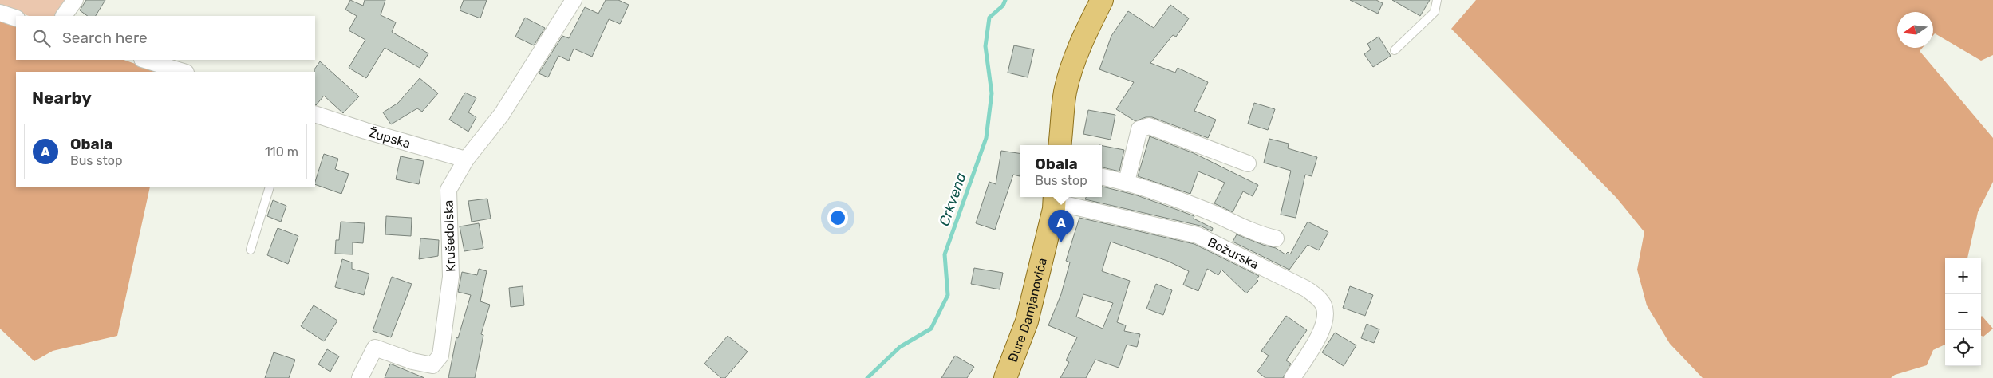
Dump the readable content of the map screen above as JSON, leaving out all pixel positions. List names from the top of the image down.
{
  "streets": {
    "main road": ["Đure Damjanovića"],
    "street": ["Župska", "Krušedolska", "Božurska"]
  },
  "crossings": [
    ["Župska", "Krušedolska"],
    ["Božurska", "Đure Damjanovića"]
  ],
  "water": ["Crkvena"],
  "north": "left",
  "page": {
    "search": "Search here",
    "heading": "Nearby",
    "list": [
      {
        "mark": "A",
        "name": "Obala",
        "note": "Bus stop",
        "value": "110 m"
      }
    ],
    "popup": ["Obala", "Bus stop"],
    "pins": "A",
    "map_buttons": ["+", "−"]
  }
}
